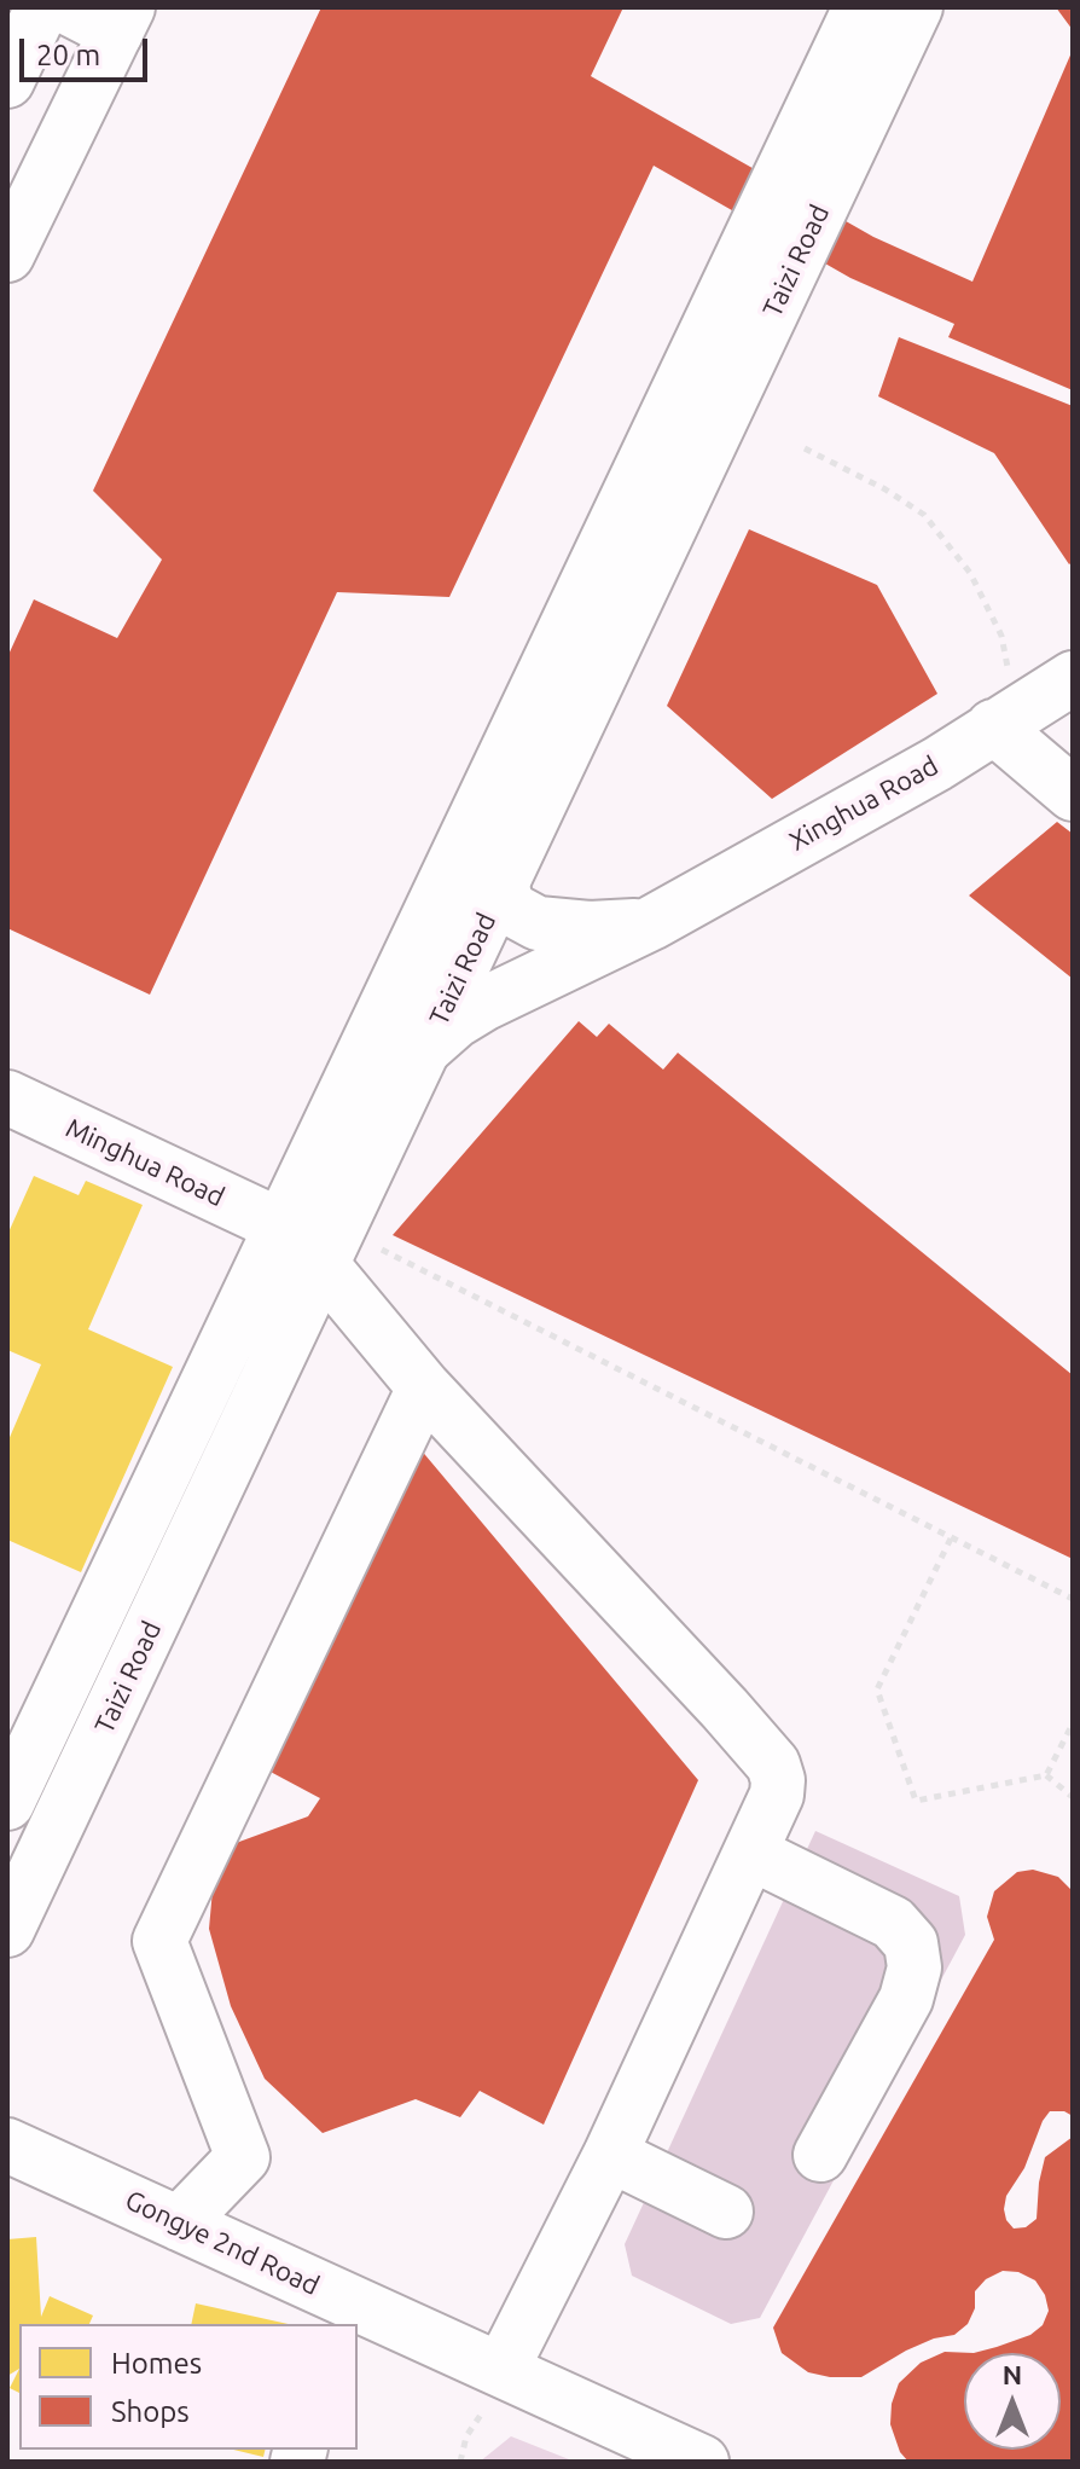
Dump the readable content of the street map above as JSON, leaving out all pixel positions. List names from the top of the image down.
{
  "streets": {
    "main road": [
      "Taizi Road",
      "Xinghua Road",
      "Minghua Road",
      "Gongye 2nd Road"
    ]
  },
  "crossings": [
    ["Taizi Road", "Xinghua Road"],
    ["Taizi Road", "Minghua Road"]
  ],
  "legend": ["Homes", "Shops"],
  "scale_bar": "20 m",
  "north": "top"
}
